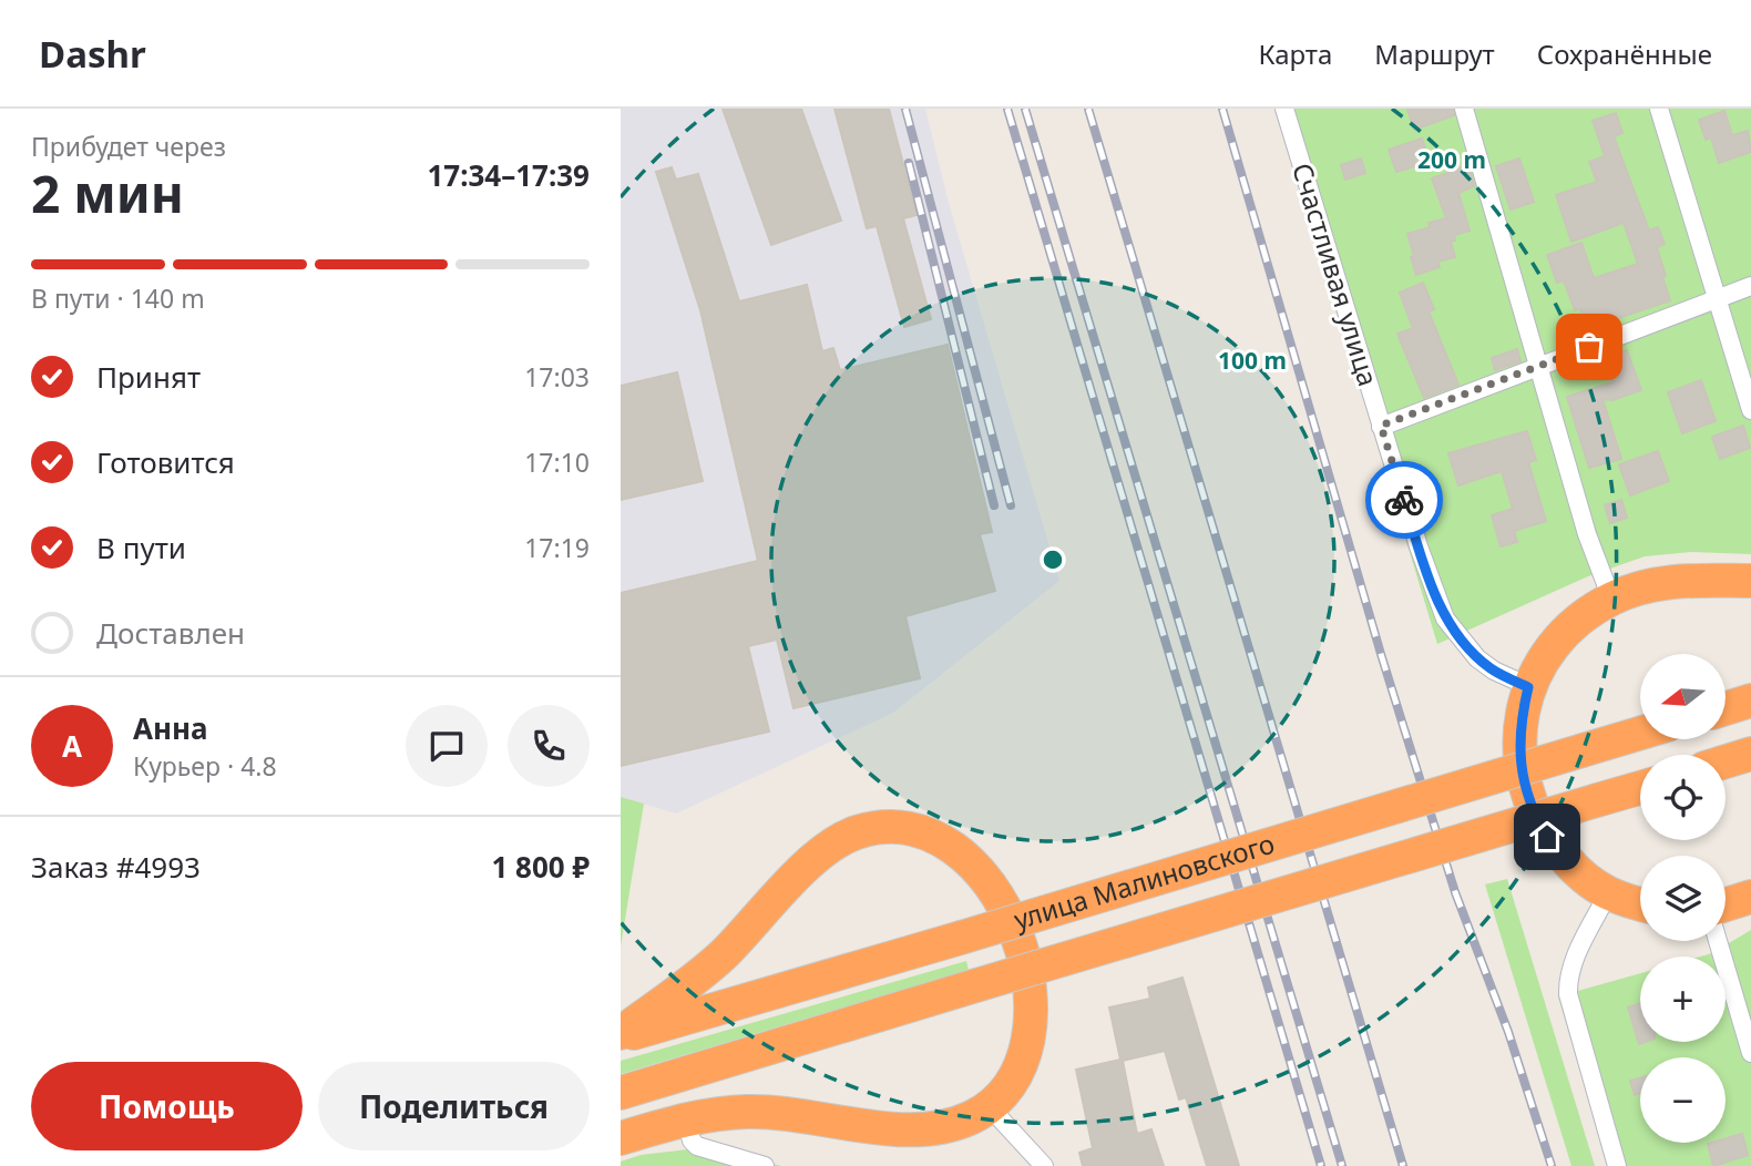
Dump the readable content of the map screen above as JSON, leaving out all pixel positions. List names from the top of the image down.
{
  "streets": {
    "highway": ["улица Малиновского"],
    "street": ["Счастливая улица"]
  },
  "north": "left",
  "page": {
    "header": "Dashr",
    "nav": ["Карта", "Маршрут", "Сохранённые"],
    "heading": ["2 мин", "Прибудет через", "17:34–17:39"],
    "panel": [
      "Анна",
      "Курьер · 4.8",
      "Заказ #4993",
      "1 800 ₽"
    ],
    "bar": "В пути · 140 m",
    "list": [
      ["Принят", "17:03"],
      ["Готовится", "17:10"],
      ["В пути", "17:19"],
      "Доставлен"
    ],
    "map_buttons": ["+", "−"],
    "round": "А",
    "buttons": ["Помощь", "Поделиться"]
  },
  "rings": ["200 m", "100 m"]
}
